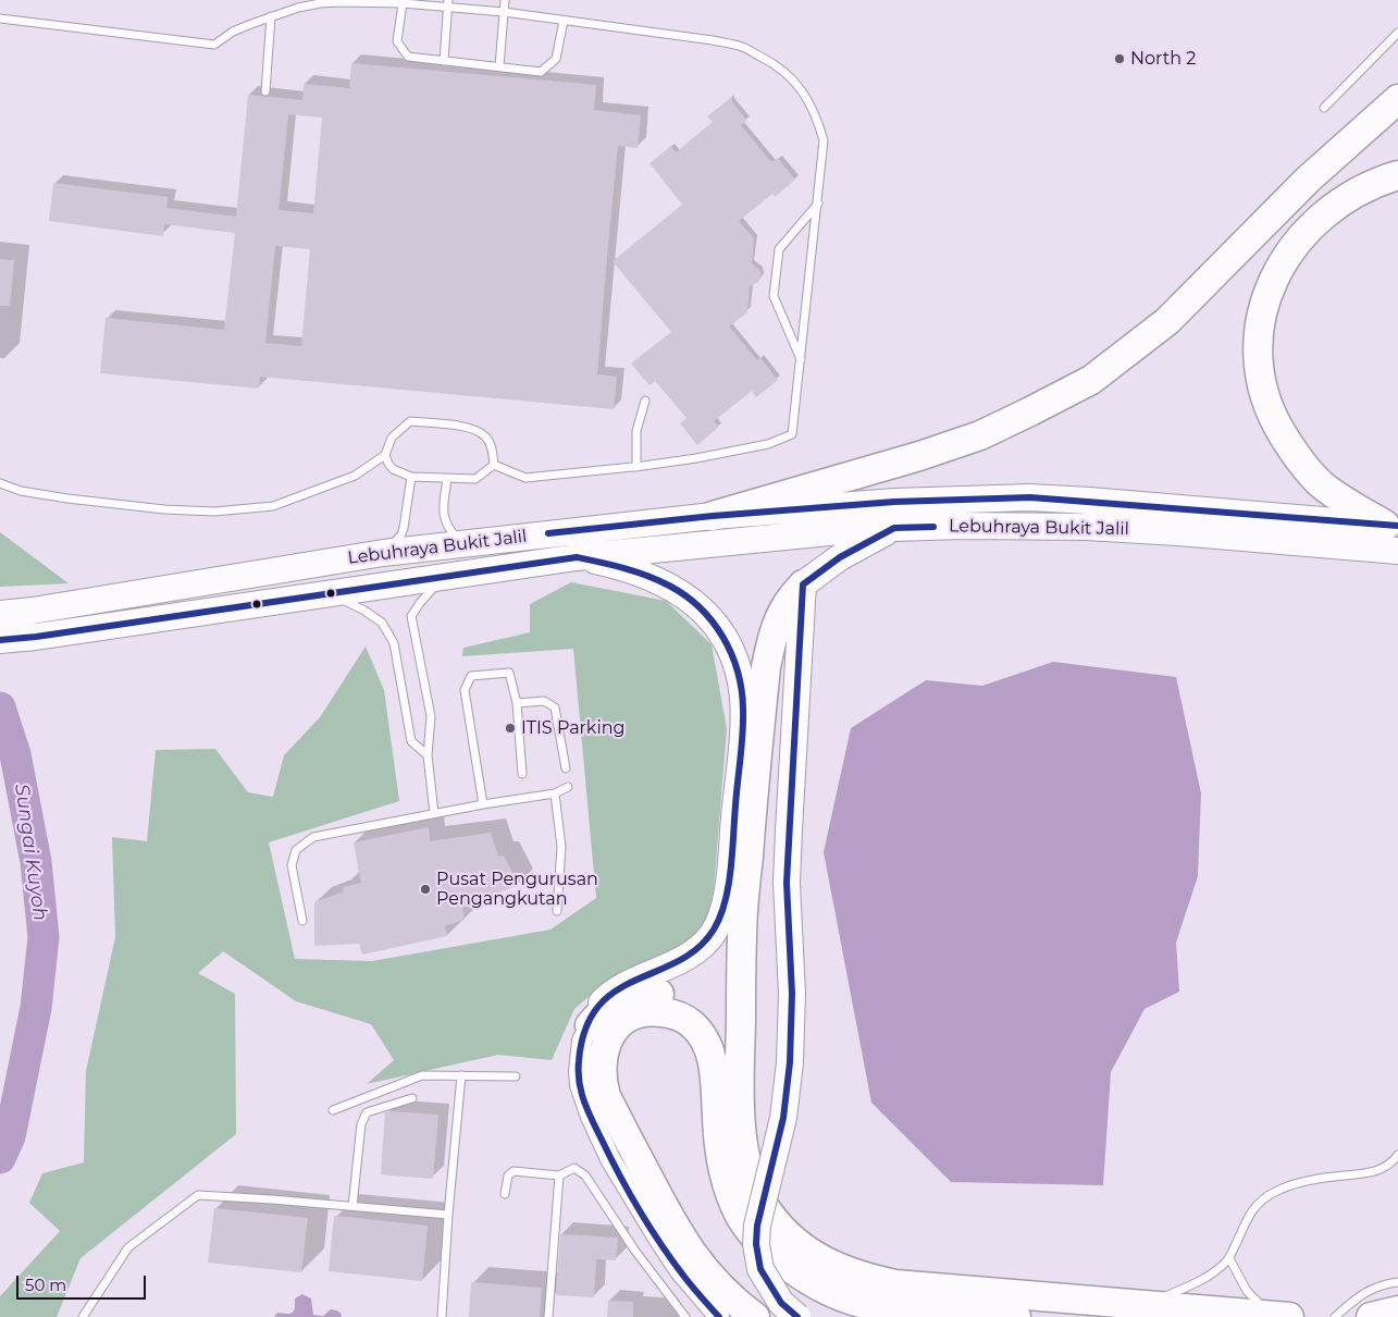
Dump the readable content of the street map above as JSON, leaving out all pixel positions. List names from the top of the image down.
{
  "streets": {
    "highway": ["Lebuhraya Bukit Jalil"]
  },
  "water": ["Sungai Kuyoh"],
  "places": ["North 2", "ITIS Parking", "Pusat Pengurusan Pengangkutan"],
  "scale_bar": "50 m"
}
